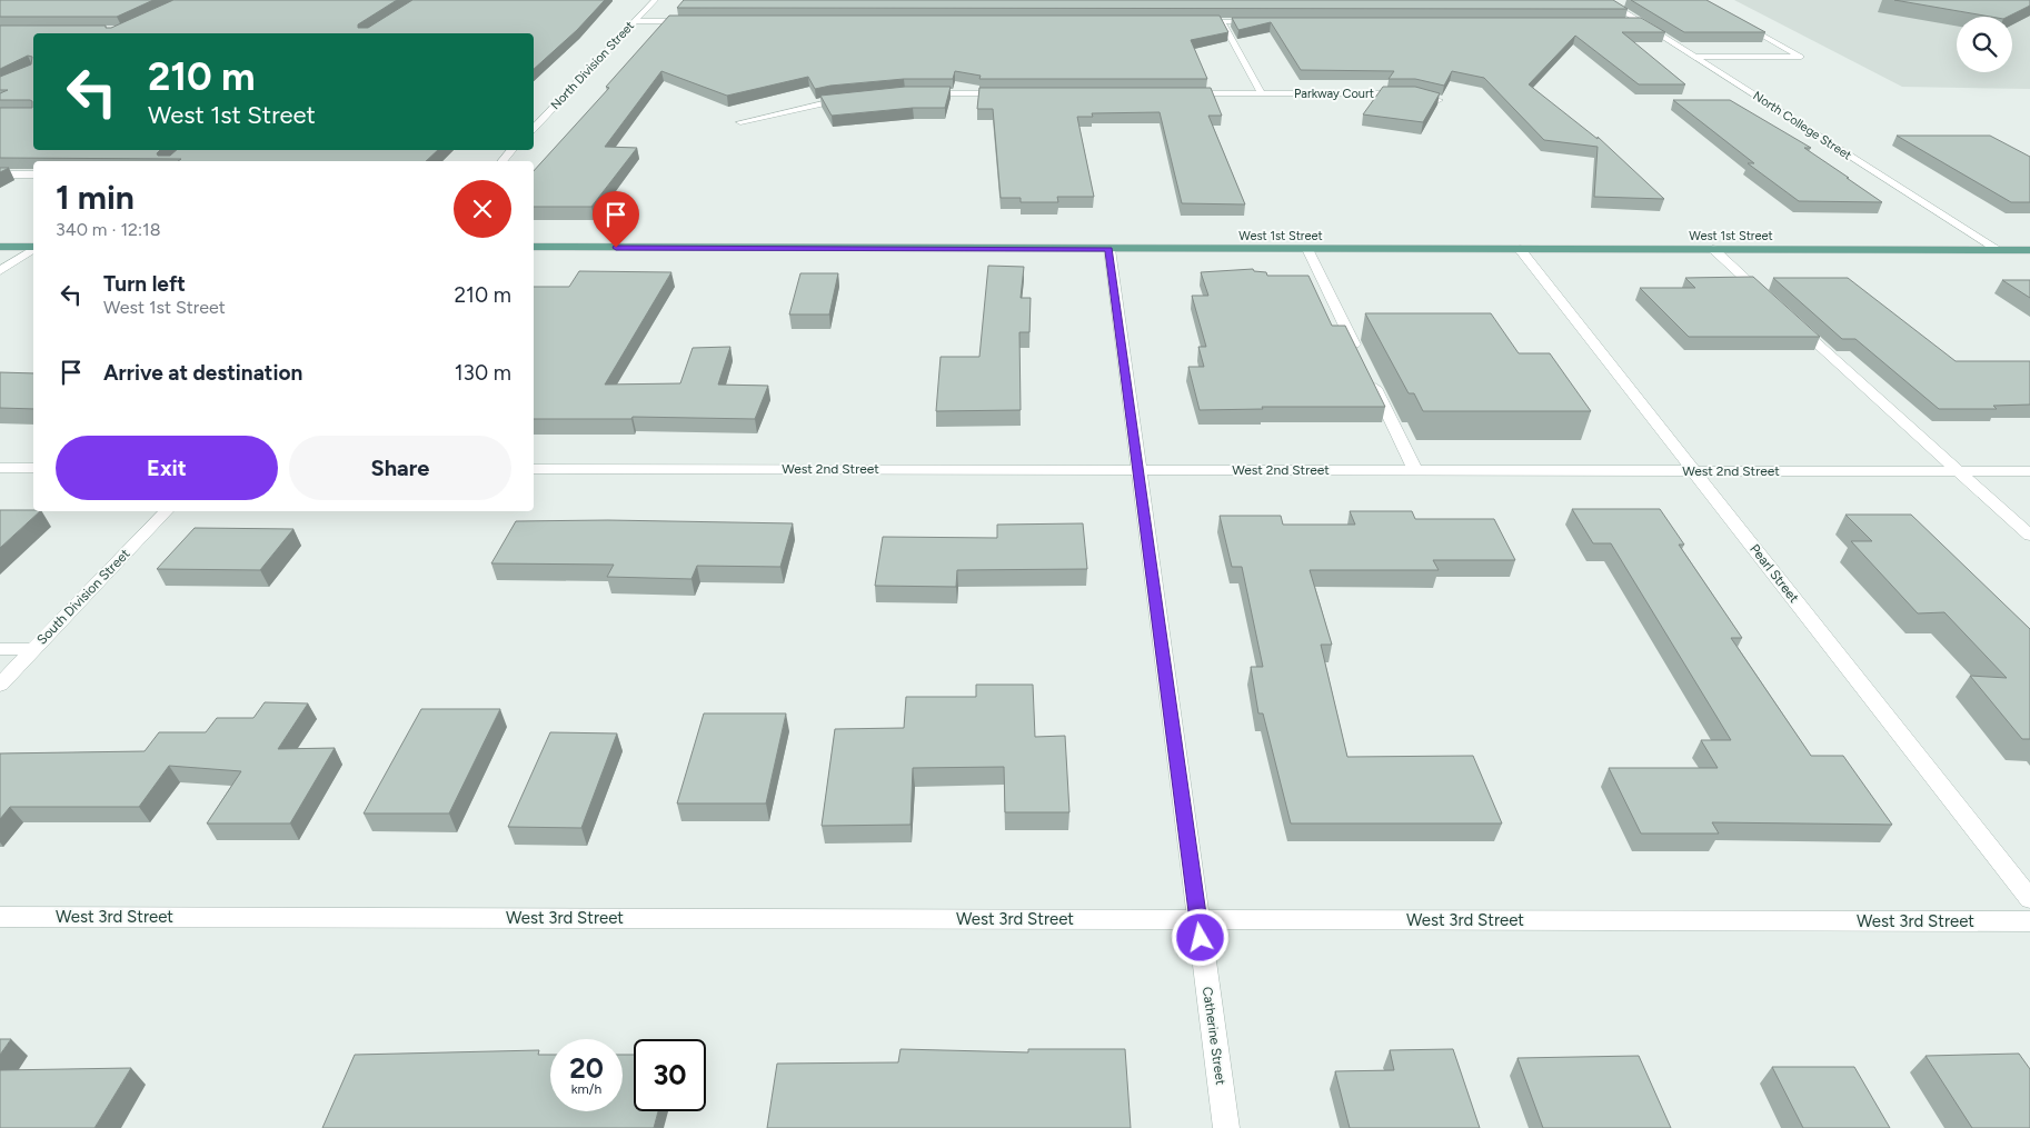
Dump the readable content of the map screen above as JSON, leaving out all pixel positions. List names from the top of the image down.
{
  "streets": {
    "main road": ["West 1st Street"],
    "street": [
      "North Division Street",
      "Parkway Court",
      "North College Street",
      "West 2nd Street",
      "Pearl Street",
      "South Division Street",
      "West 3rd Street",
      "Catherine Street"
    ]
  },
  "crossings": [
    ["North College Street", "West 1st Street"],
    ["West 1st Street", "Pearl Street"],
    ["West 1st Street", "Catherine Street"],
    ["West 2nd Street", "Pearl Street"],
    ["West 2nd Street", "Catherine Street"],
    ["West 3rd Street", "Catherine Street"]
  ],
  "page": {
    "turn": ["210 m", "West 1st Street"],
    "heading": ["1 min", "340 m · 12:18"],
    "list": [
      {
        "name": "Turn left",
        "note": "West 1st Street",
        "value": "210 m"
      },
      {
        "name": "Arrive at destination",
        "value": "130 m"
      }
    ],
    "buttons": ["Exit", "Share"],
    "speed": "20 km/h",
    "limit": "30"
  }
}
